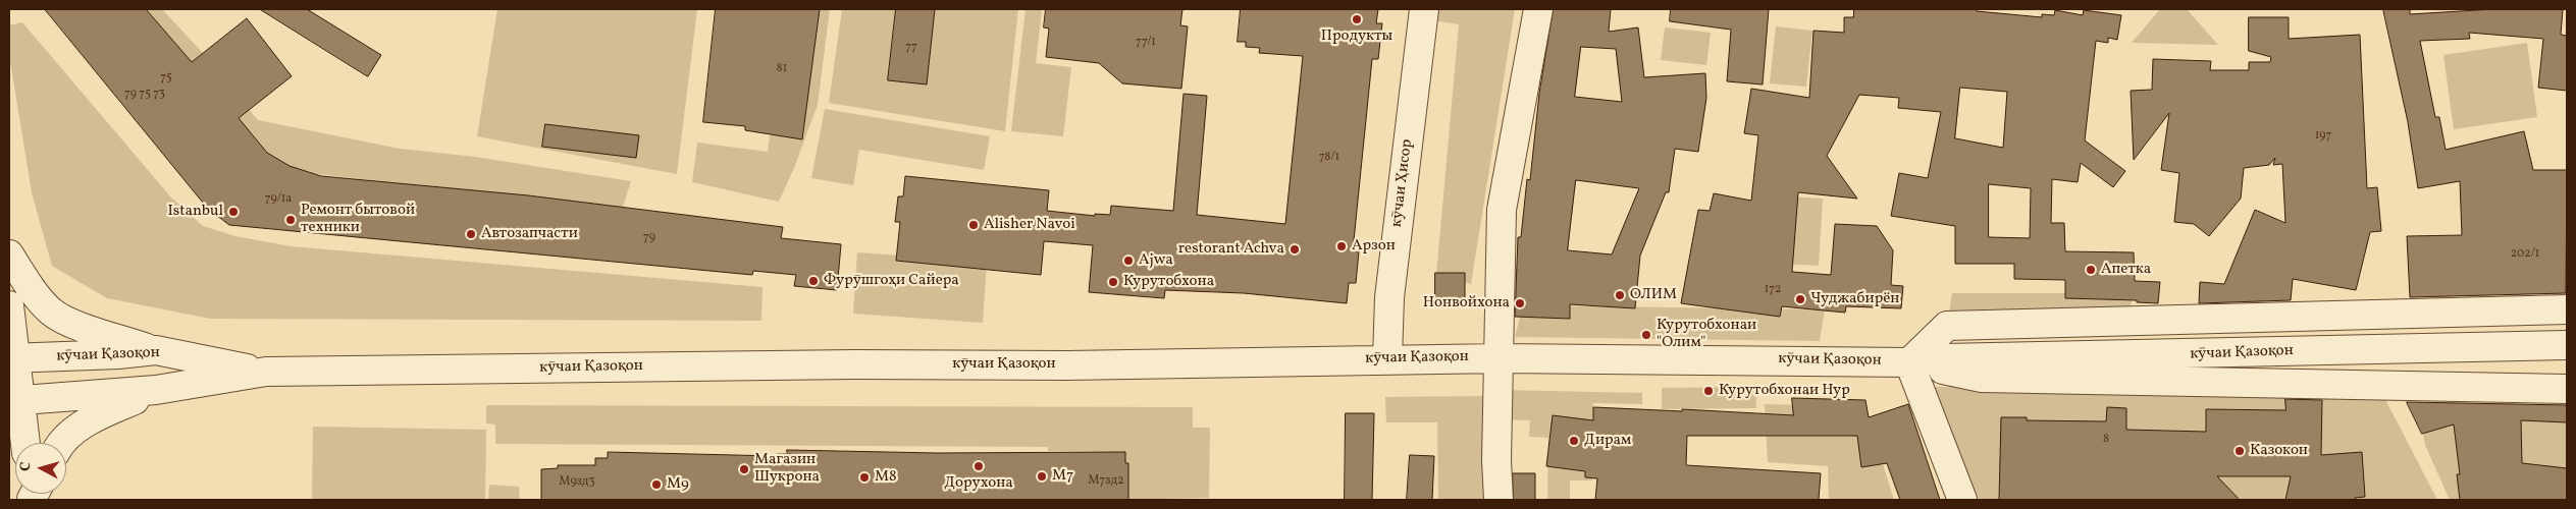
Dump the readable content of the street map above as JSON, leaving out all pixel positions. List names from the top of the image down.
{
  "streets": {
    "street": ["кӯчаи Ҳисор", "кӯчаи Қазоқон"]
  },
  "crossings": [
    ["кӯчаи Ҳисор", "кӯчаи Қазоқон"]
  ],
  "places": [
    "Продукты",
    "Istanbul",
    "Ремонт бытовой техники",
    "Alisher Navoi",
    "Автозапчасти",
    "Арзон",
    "restorant Achva",
    "Ajwa",
    "Апетка",
    "Фурӯшгоҳи Сайера",
    "Курутобхона",
    "ОЛИМ",
    "Чуджабирён",
    "Нонвойхона",
    "Курутобхонаи \"Олим\"",
    "Курутобхонаи Нур",
    "Дирам",
    "Казокон",
    "Дорухона",
    "Магазин Шукрона",
    "М7",
    "М8",
    "М9"
  ],
  "house_numbers": [
    "77/1",
    "77",
    "81",
    "75",
    "79 75 73",
    "197",
    "78/1",
    "79/1а",
    "79",
    "202/1",
    "172",
    "8",
    "М7зд2",
    "М9зд3"
  ],
  "north": "left"
}
